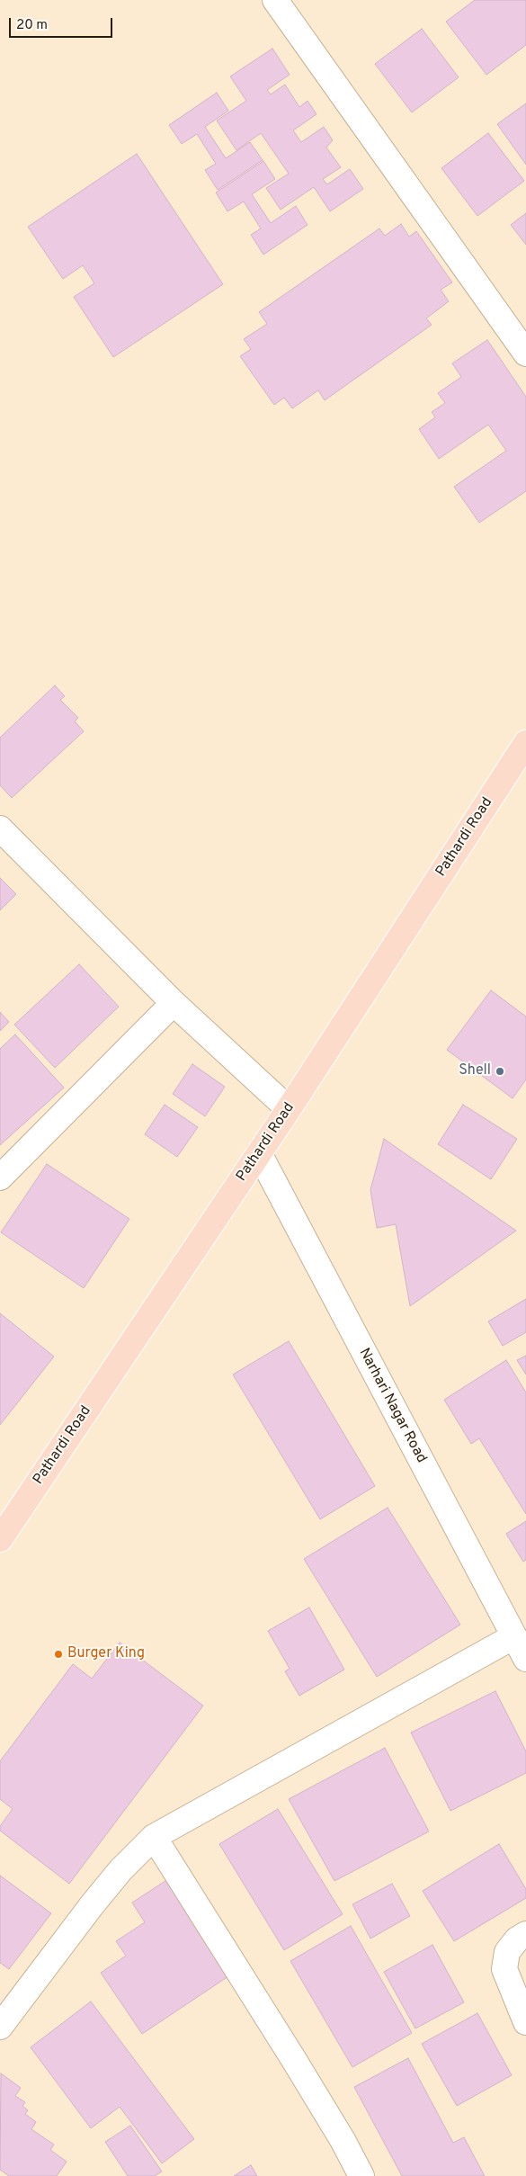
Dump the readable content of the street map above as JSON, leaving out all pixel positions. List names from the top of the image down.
{
  "streets": {
    "main road": ["Pathardi Road"],
    "street": ["Narhari Nagar Road"]
  },
  "crossings": [
    ["Pathardi Road", "Narhari Nagar Road"]
  ],
  "places": ["Shell", "Burger King"],
  "scale_bar": "20 m"
}
